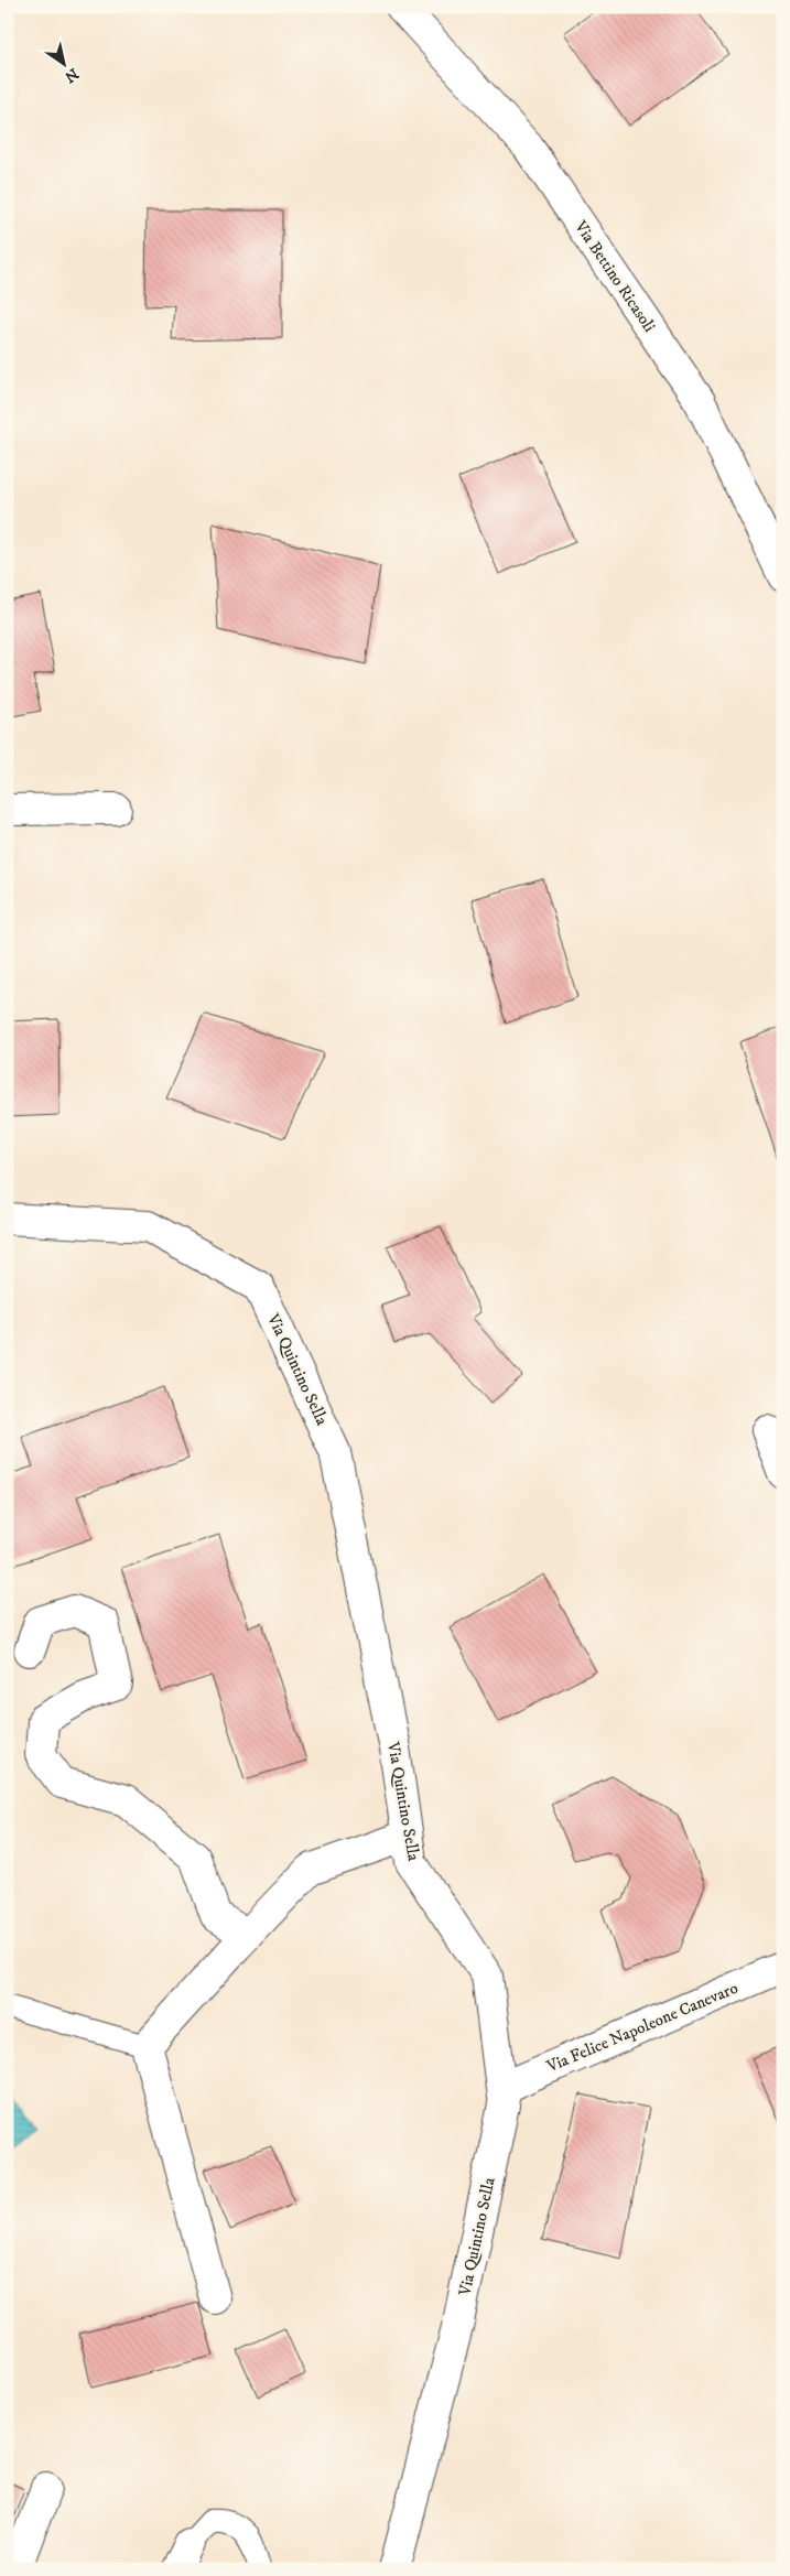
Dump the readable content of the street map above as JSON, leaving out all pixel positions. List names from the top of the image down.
{
  "streets": {
    "street": ["Via Bettino Ricasoli", "Via Quintino Sella", "Via Felice Napoleone Canevaro"]
  },
  "crossings": [
    ["Via Quintino Sella", "Via Felice Napoleone Canevaro"]
  ],
  "north": "bottom right"
}
